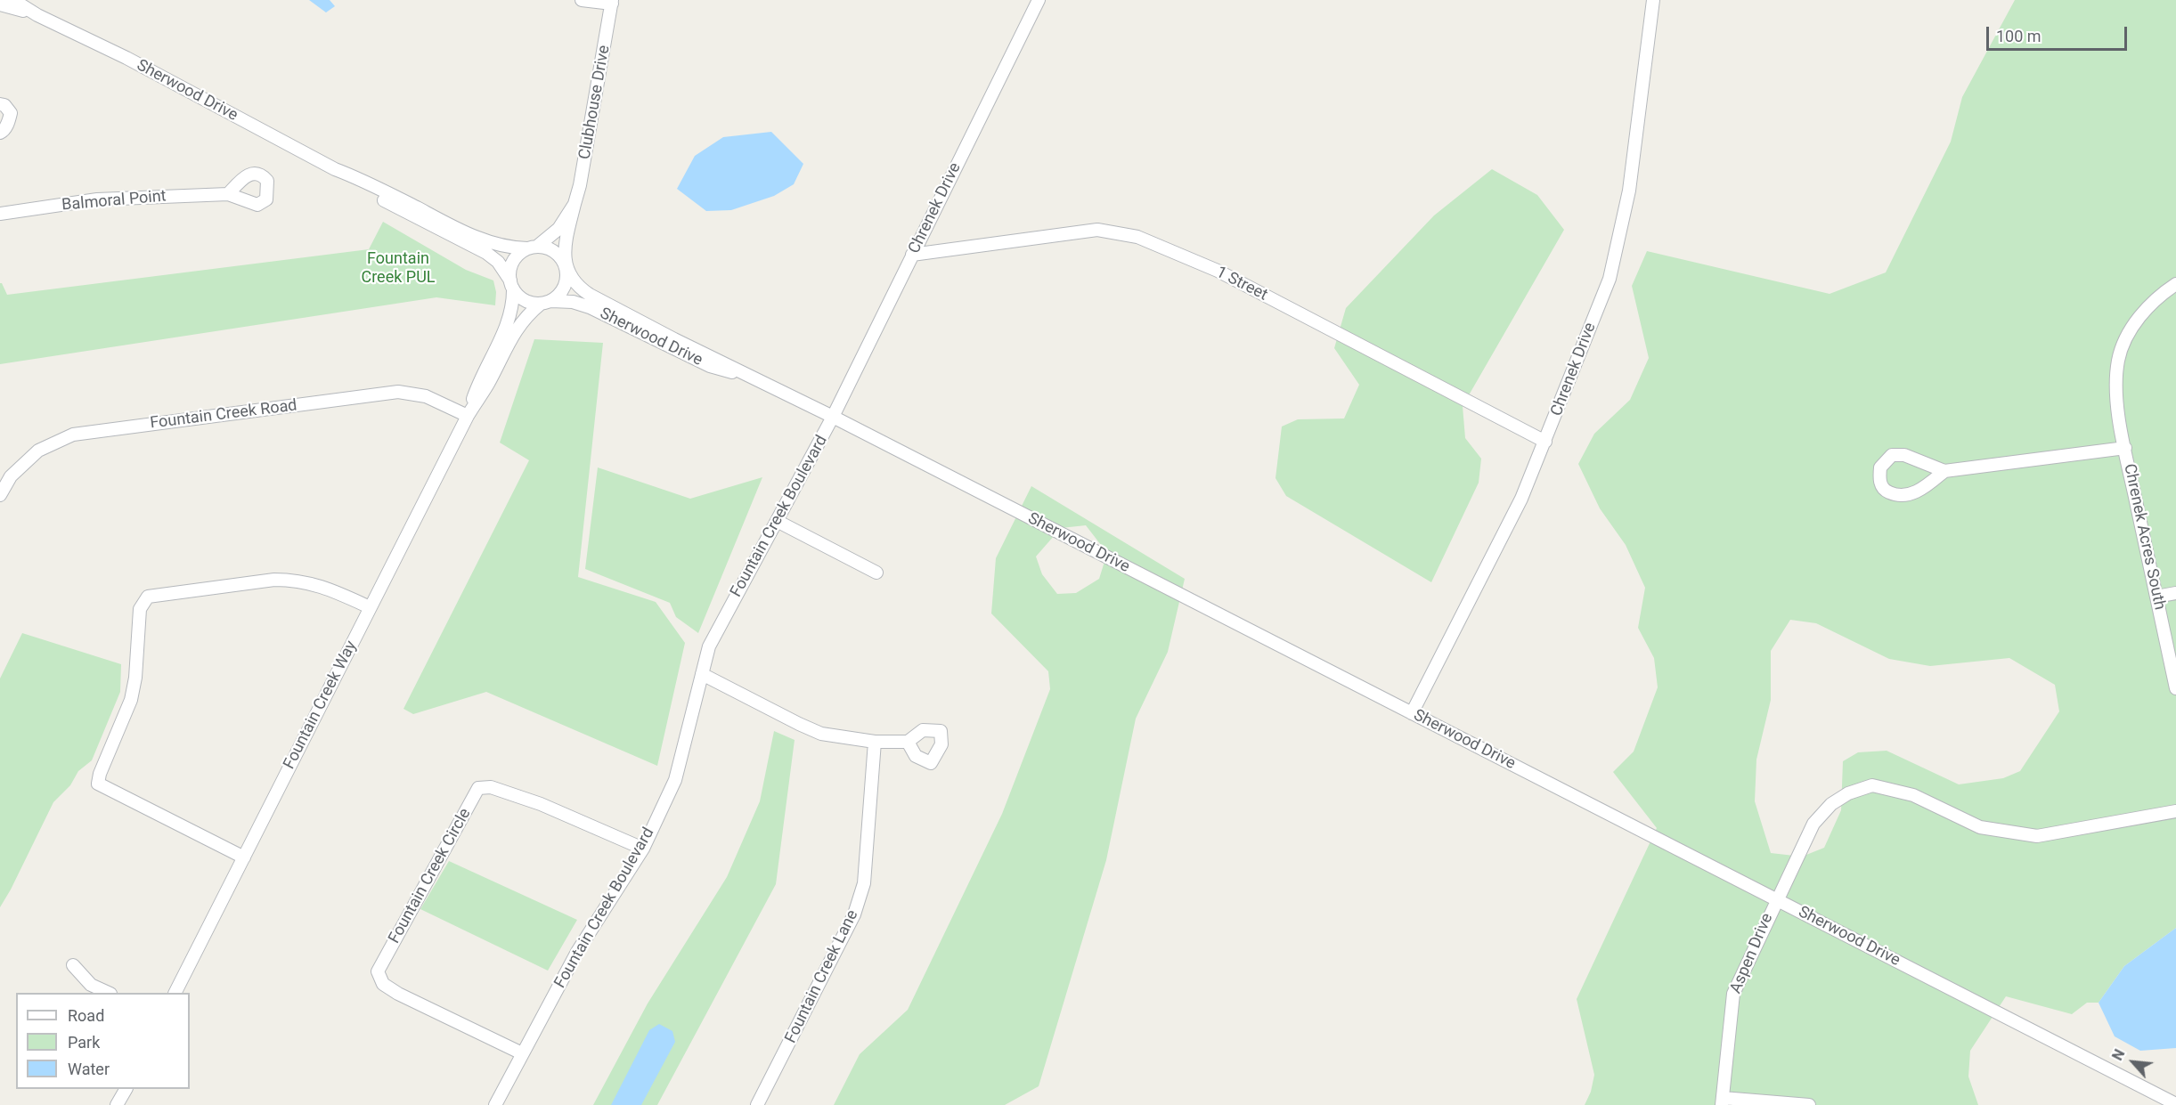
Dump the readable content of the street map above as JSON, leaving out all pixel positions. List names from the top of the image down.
{
  "streets": {
    "street": [
      "Sherwood Drive",
      "Clubhouse Drive",
      "Balmoral Point",
      "Chrenek Drive",
      "1 Street",
      "Fountain Creek Road",
      "Fountain Creek Boulevard",
      "Chrenek Acres South",
      "Fountain Creek Way",
      "Fountain Creek Circle",
      "Aspen Drive",
      "Fountain Creek Lane"
    ]
  },
  "crossings": [
    ["Sherwood Drive", "Clubhouse Drive"],
    ["Sherwood Drive", "Chrenek Drive"],
    ["Sherwood Drive", "Fountain Creek Boulevard"],
    ["Sherwood Drive", "Fountain Creek Way"],
    ["Sherwood Drive", "Aspen Drive"],
    ["Clubhouse Drive", "Fountain Creek Way"],
    ["Chrenek Drive", "1 Street"],
    ["Chrenek Drive", "Fountain Creek Boulevard"],
    ["Fountain Creek Road", "Fountain Creek Way"],
    ["Fountain Creek Boulevard", "Fountain Creek Circle"]
  ],
  "parks": ["Fountain Creek PUL"],
  "legend": ["Road", "Park", "Water"],
  "scale_bar": "100 m",
  "north": "top left"
}
